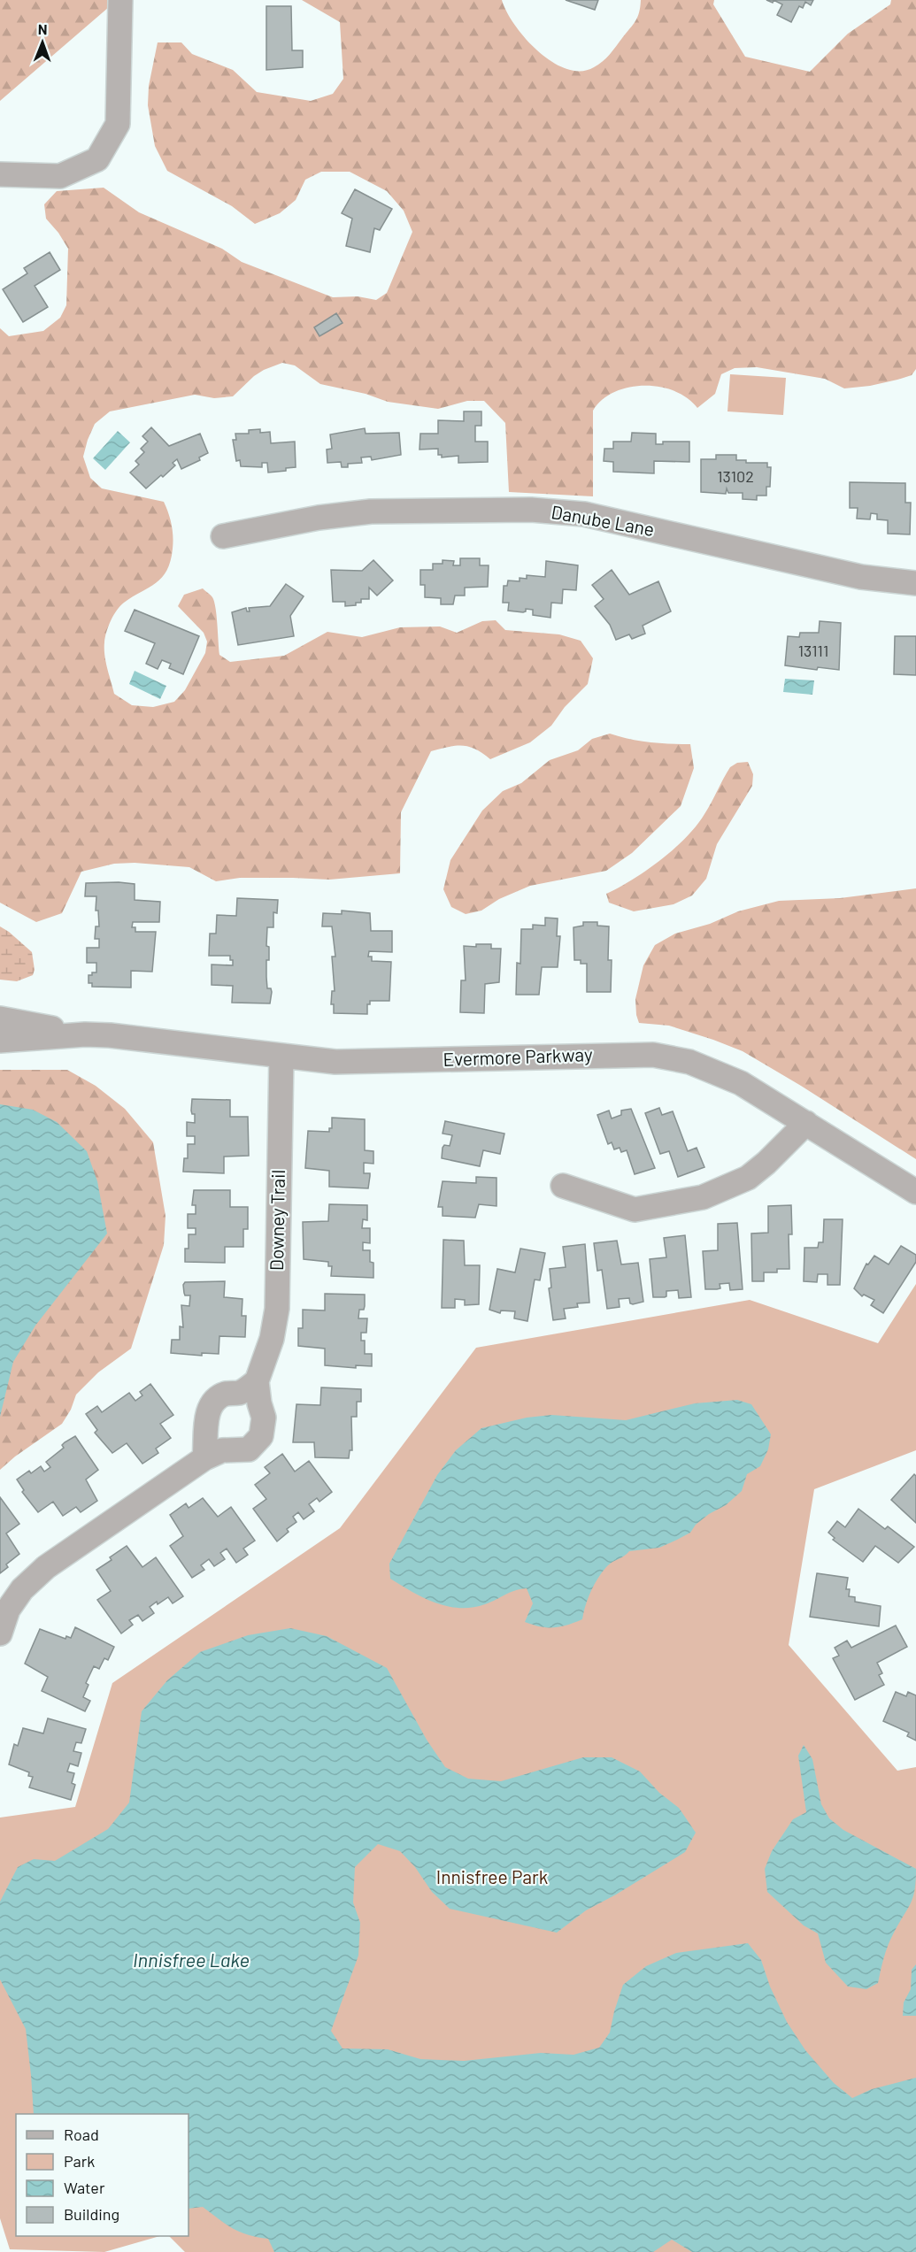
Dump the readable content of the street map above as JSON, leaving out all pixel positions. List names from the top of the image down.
{
  "streets": {
    "street": ["Danube Lane", "Evermore Parkway", "Downey Trail"]
  },
  "crossings": [
    ["Evermore Parkway", "Downey Trail"]
  ],
  "water": ["Innisfree Lake"],
  "parks": ["Innisfree Park"],
  "house_numbers": ["13102", "13111"],
  "legend": [
    "Road",
    "Park",
    "Water",
    "Building"
  ],
  "north": "top"
}
